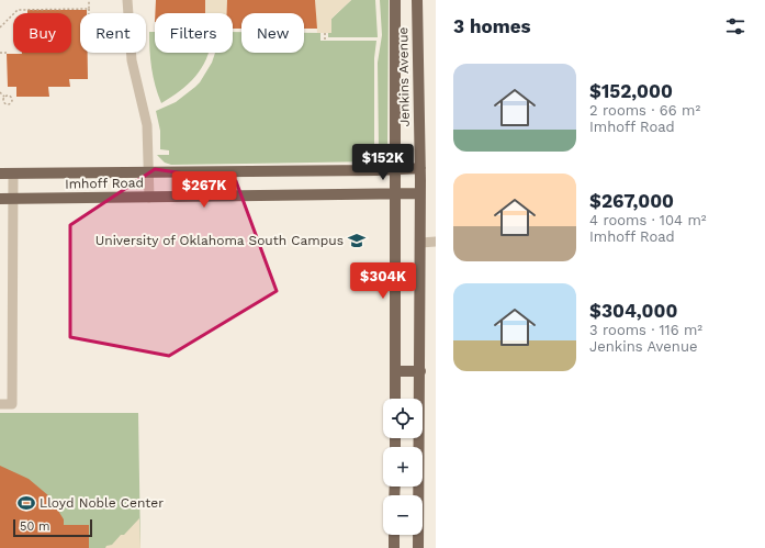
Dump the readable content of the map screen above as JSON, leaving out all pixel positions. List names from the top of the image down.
{
  "streets": {
    "main road": ["Jenkins Avenue", "Imhoff Road"]
  },
  "crossings": [
    ["Jenkins Avenue", "Imhoff Road"]
  ],
  "places": {
    "school or university": ["University of Oklahoma South Campus"],
    "sports": ["Lloyd Noble Center"]
  },
  "scale_bar": "50 m",
  "page": {
    "heading": "3 homes",
    "chip": [
      "Buy",
      "Rent",
      "Filters",
      "New"
    ],
    "list": [
      {
        "name": "$152,000",
        "note": "2 rooms · 66 m² · Imhoff Road"
      },
      {
        "name": "$267,000",
        "note": "4 rooms · 104 m² · Imhoff Road"
      },
      {
        "name": "$304,000",
        "note": "3 rooms · 116 m² · Jenkins Avenue"
      }
    ],
    "price": ["$152K", "$267K", "$304K"],
    "map_buttons": ["+", "−"],
    "scale": "50 m"
  }
}
